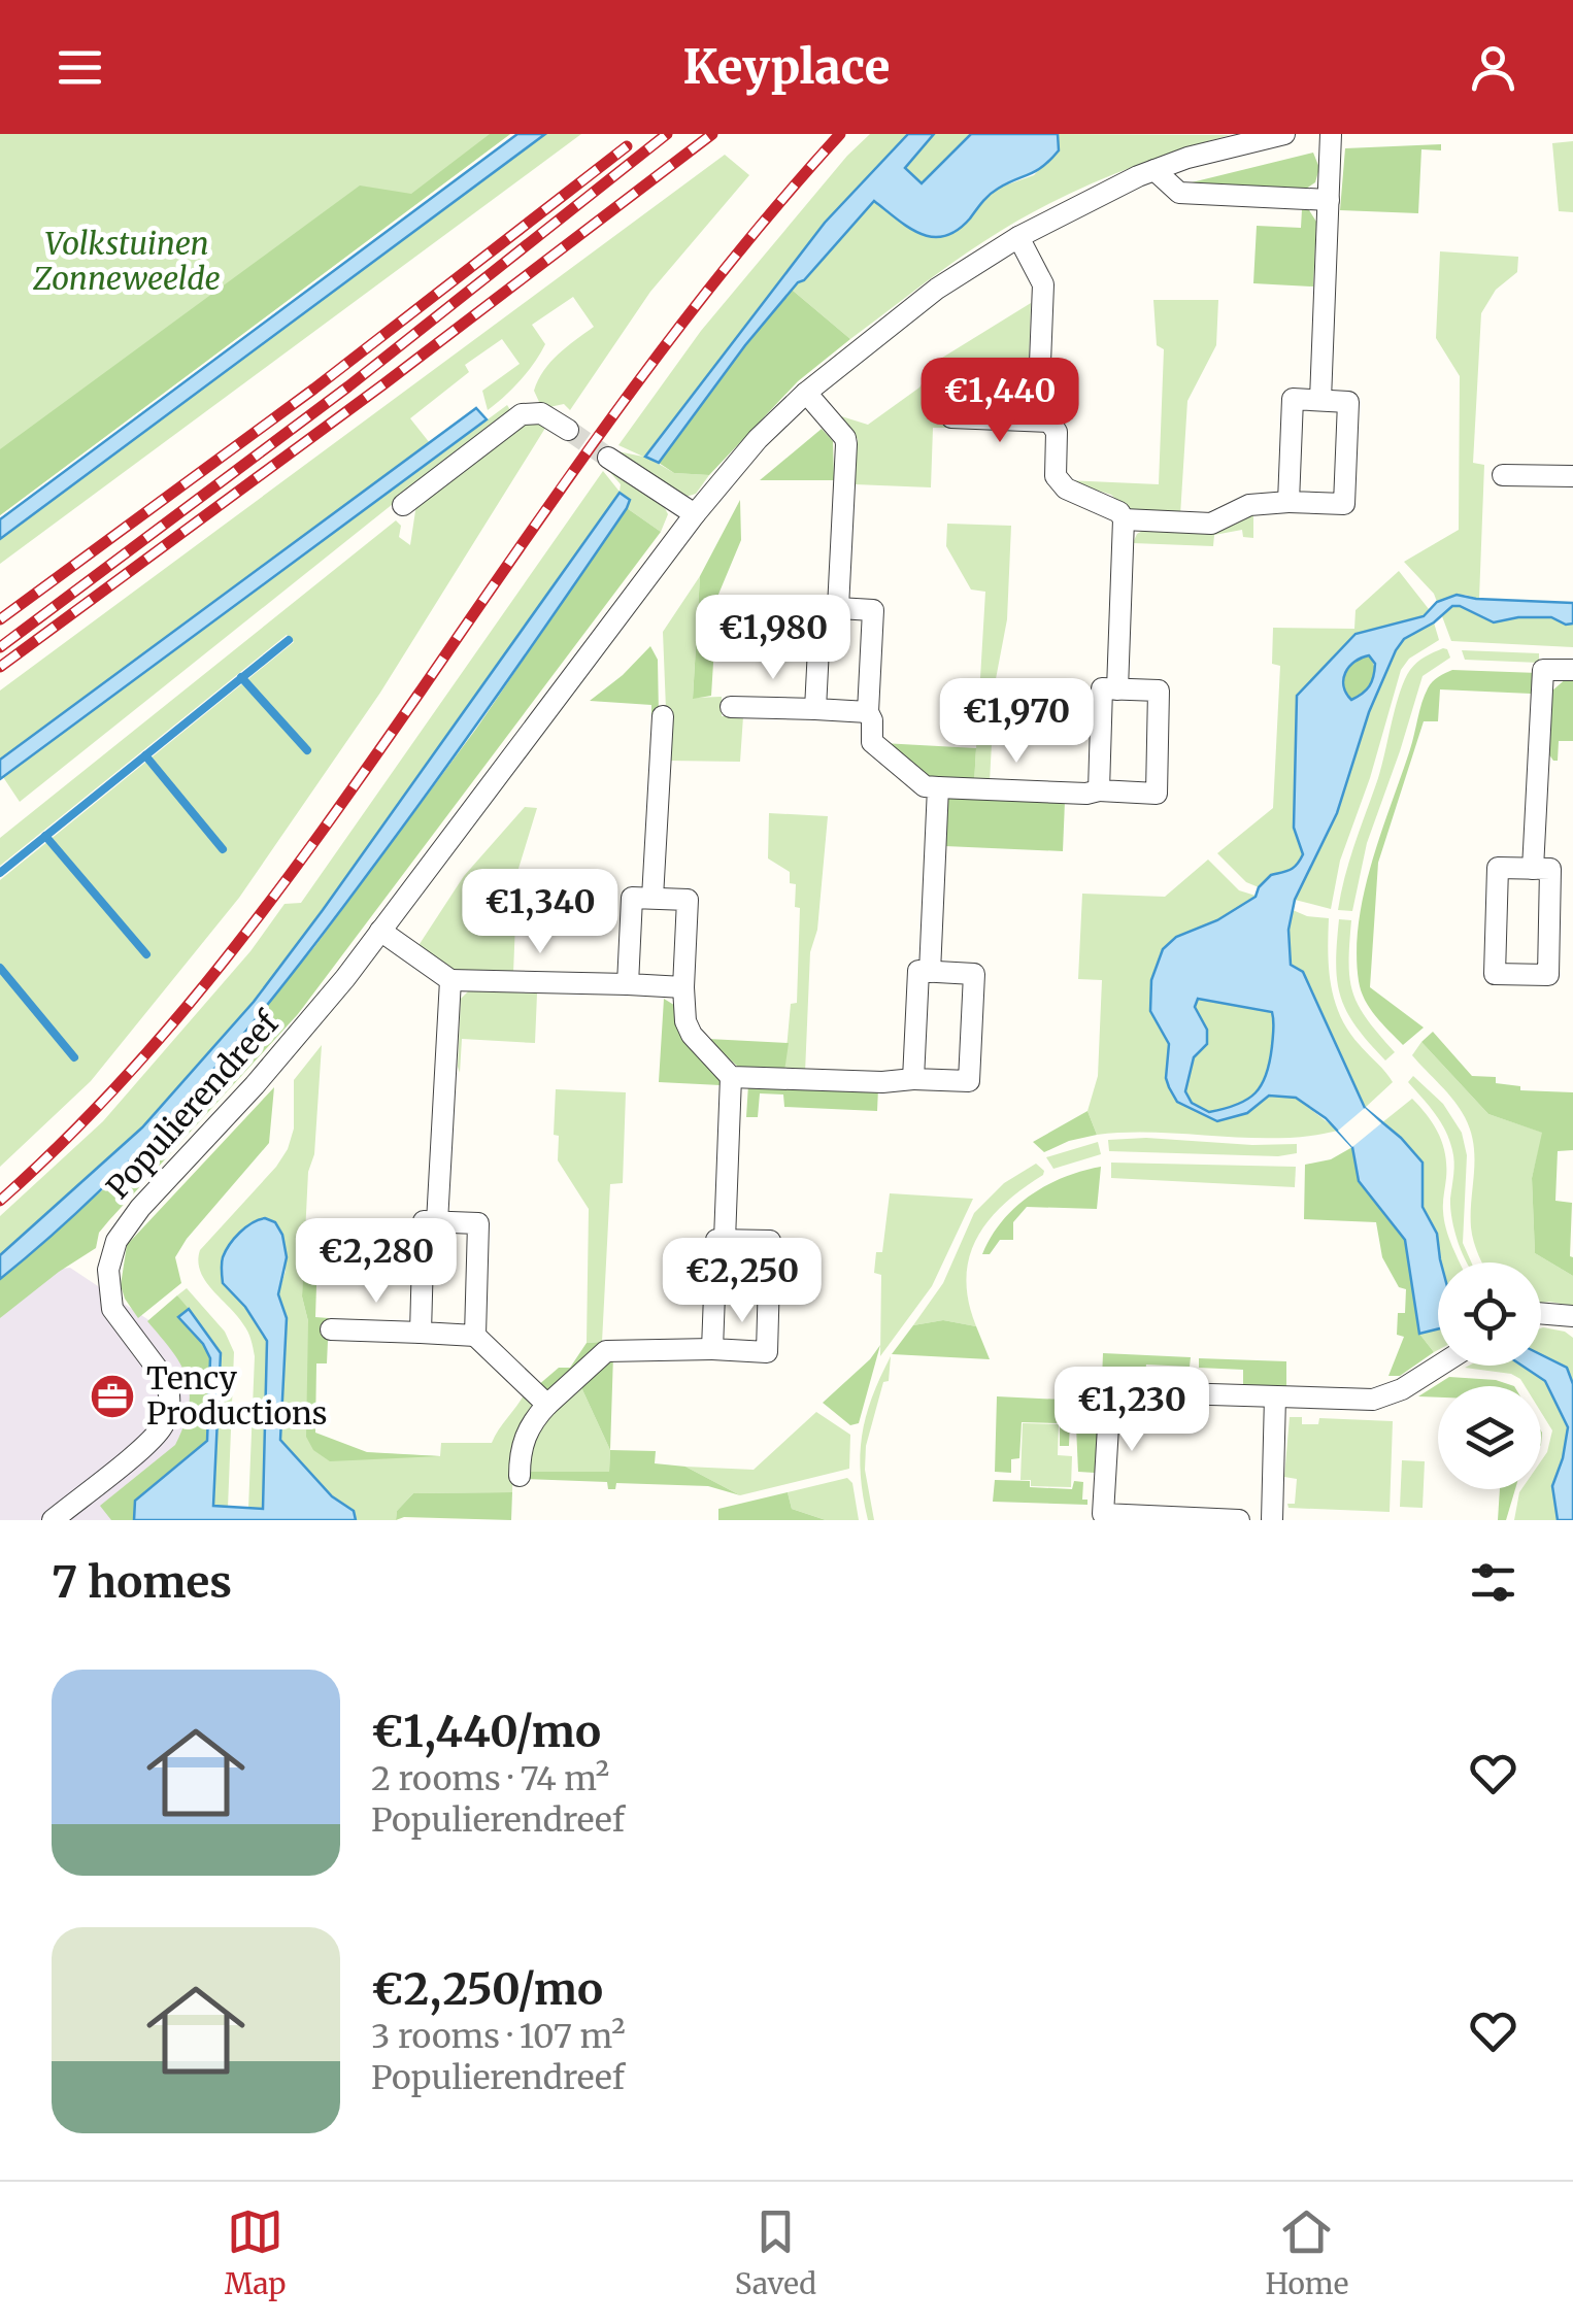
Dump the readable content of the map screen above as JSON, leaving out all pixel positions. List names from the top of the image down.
{
  "streets": {
    "street": ["Populierendreef"]
  },
  "parks": ["Volkstuinen Zonneweelde"],
  "places": {
    "office": ["Tency Productions"]
  },
  "page": {
    "header": "Keyplace",
    "price": [
      "€1,440",
      "€1,980",
      "€1,970",
      "€1,340",
      "€2,280",
      "€2,250",
      "€1,230"
    ],
    "heading": "7 homes",
    "list": [
      {
        "name": "€1,440/mo",
        "note": "2 rooms · 74 m² · Populierendreef"
      },
      {
        "name": "€2,250/mo",
        "note": "3 rooms · 107 m² · Populierendreef"
      }
    ],
    "tabs": ["Map", "Saved", "Home"]
  }
}
